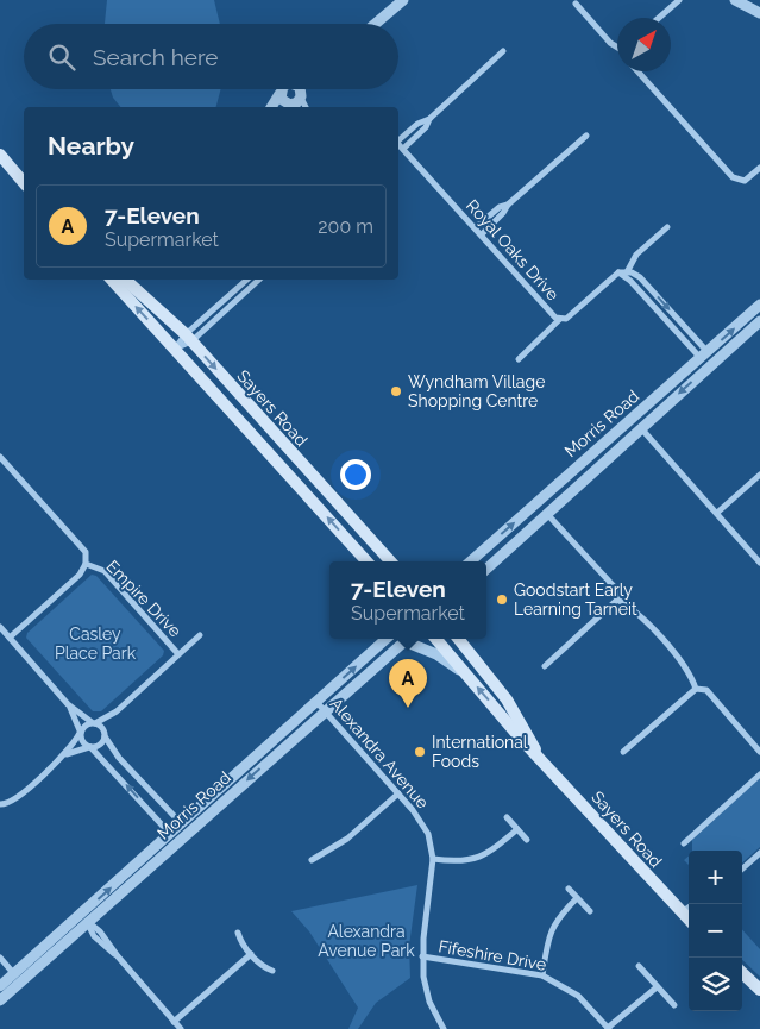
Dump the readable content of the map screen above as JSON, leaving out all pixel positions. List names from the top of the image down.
{
  "streets": {
    "main road": ["Sayers Road"],
    "street": [
      "Royal Oaks Drive",
      "Morris Road",
      "Empire Drive",
      "Alexandra Avenue",
      "Fifeshire Drive"
    ]
  },
  "crossings": [
    ["Morris Road", "Alexandra Avenue"],
    ["Alexandra Avenue", "Fifeshire Drive"]
  ],
  "parks": ["Casley Place Park", "Alexandra Avenue Park"],
  "places": ["Wyndham Village Shopping Centre", "Goodstart Early Learning Tarneit", "International Foods"],
  "north": "top right",
  "page": {
    "search": "Search here",
    "heading": "Nearby",
    "list": [
      {
        "mark": "A",
        "name": "7-Eleven",
        "note": "Supermarket",
        "value": "200 m"
      }
    ],
    "popup": ["7-Eleven", "Supermarket"],
    "pins": "A",
    "map_buttons": ["+", "−"]
  }
}
